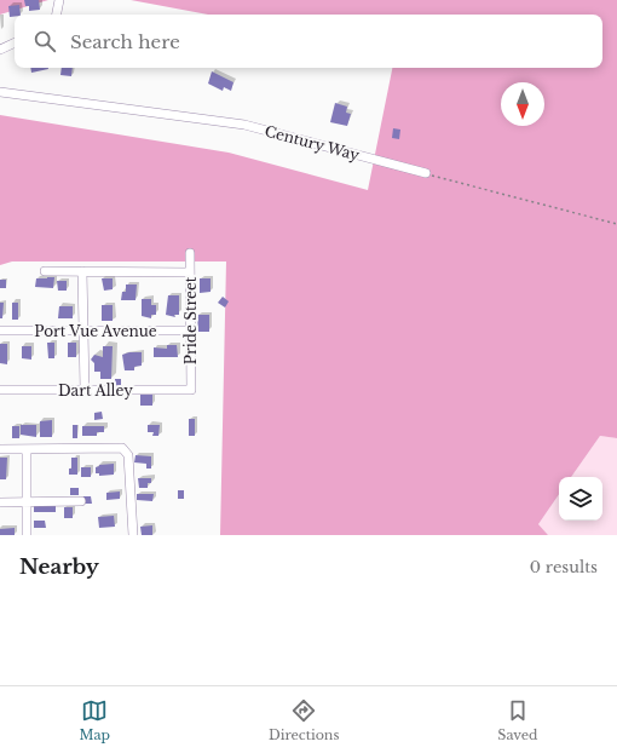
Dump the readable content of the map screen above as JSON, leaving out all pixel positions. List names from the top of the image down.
{
  "streets": {
    "street": [
      "Century Way",
      "Pride Street",
      "Port Vue Avenue",
      "Dart Alley"
    ]
  },
  "crossings": [
    ["Pride Street", "Port Vue Avenue"],
    ["Pride Street", "Dart Alley"]
  ],
  "north": "bottom",
  "page": {
    "search": "Search here",
    "heading": ["Nearby", "0 results"],
    "nav": ["Map", "Directions", "Saved"]
  }
}
